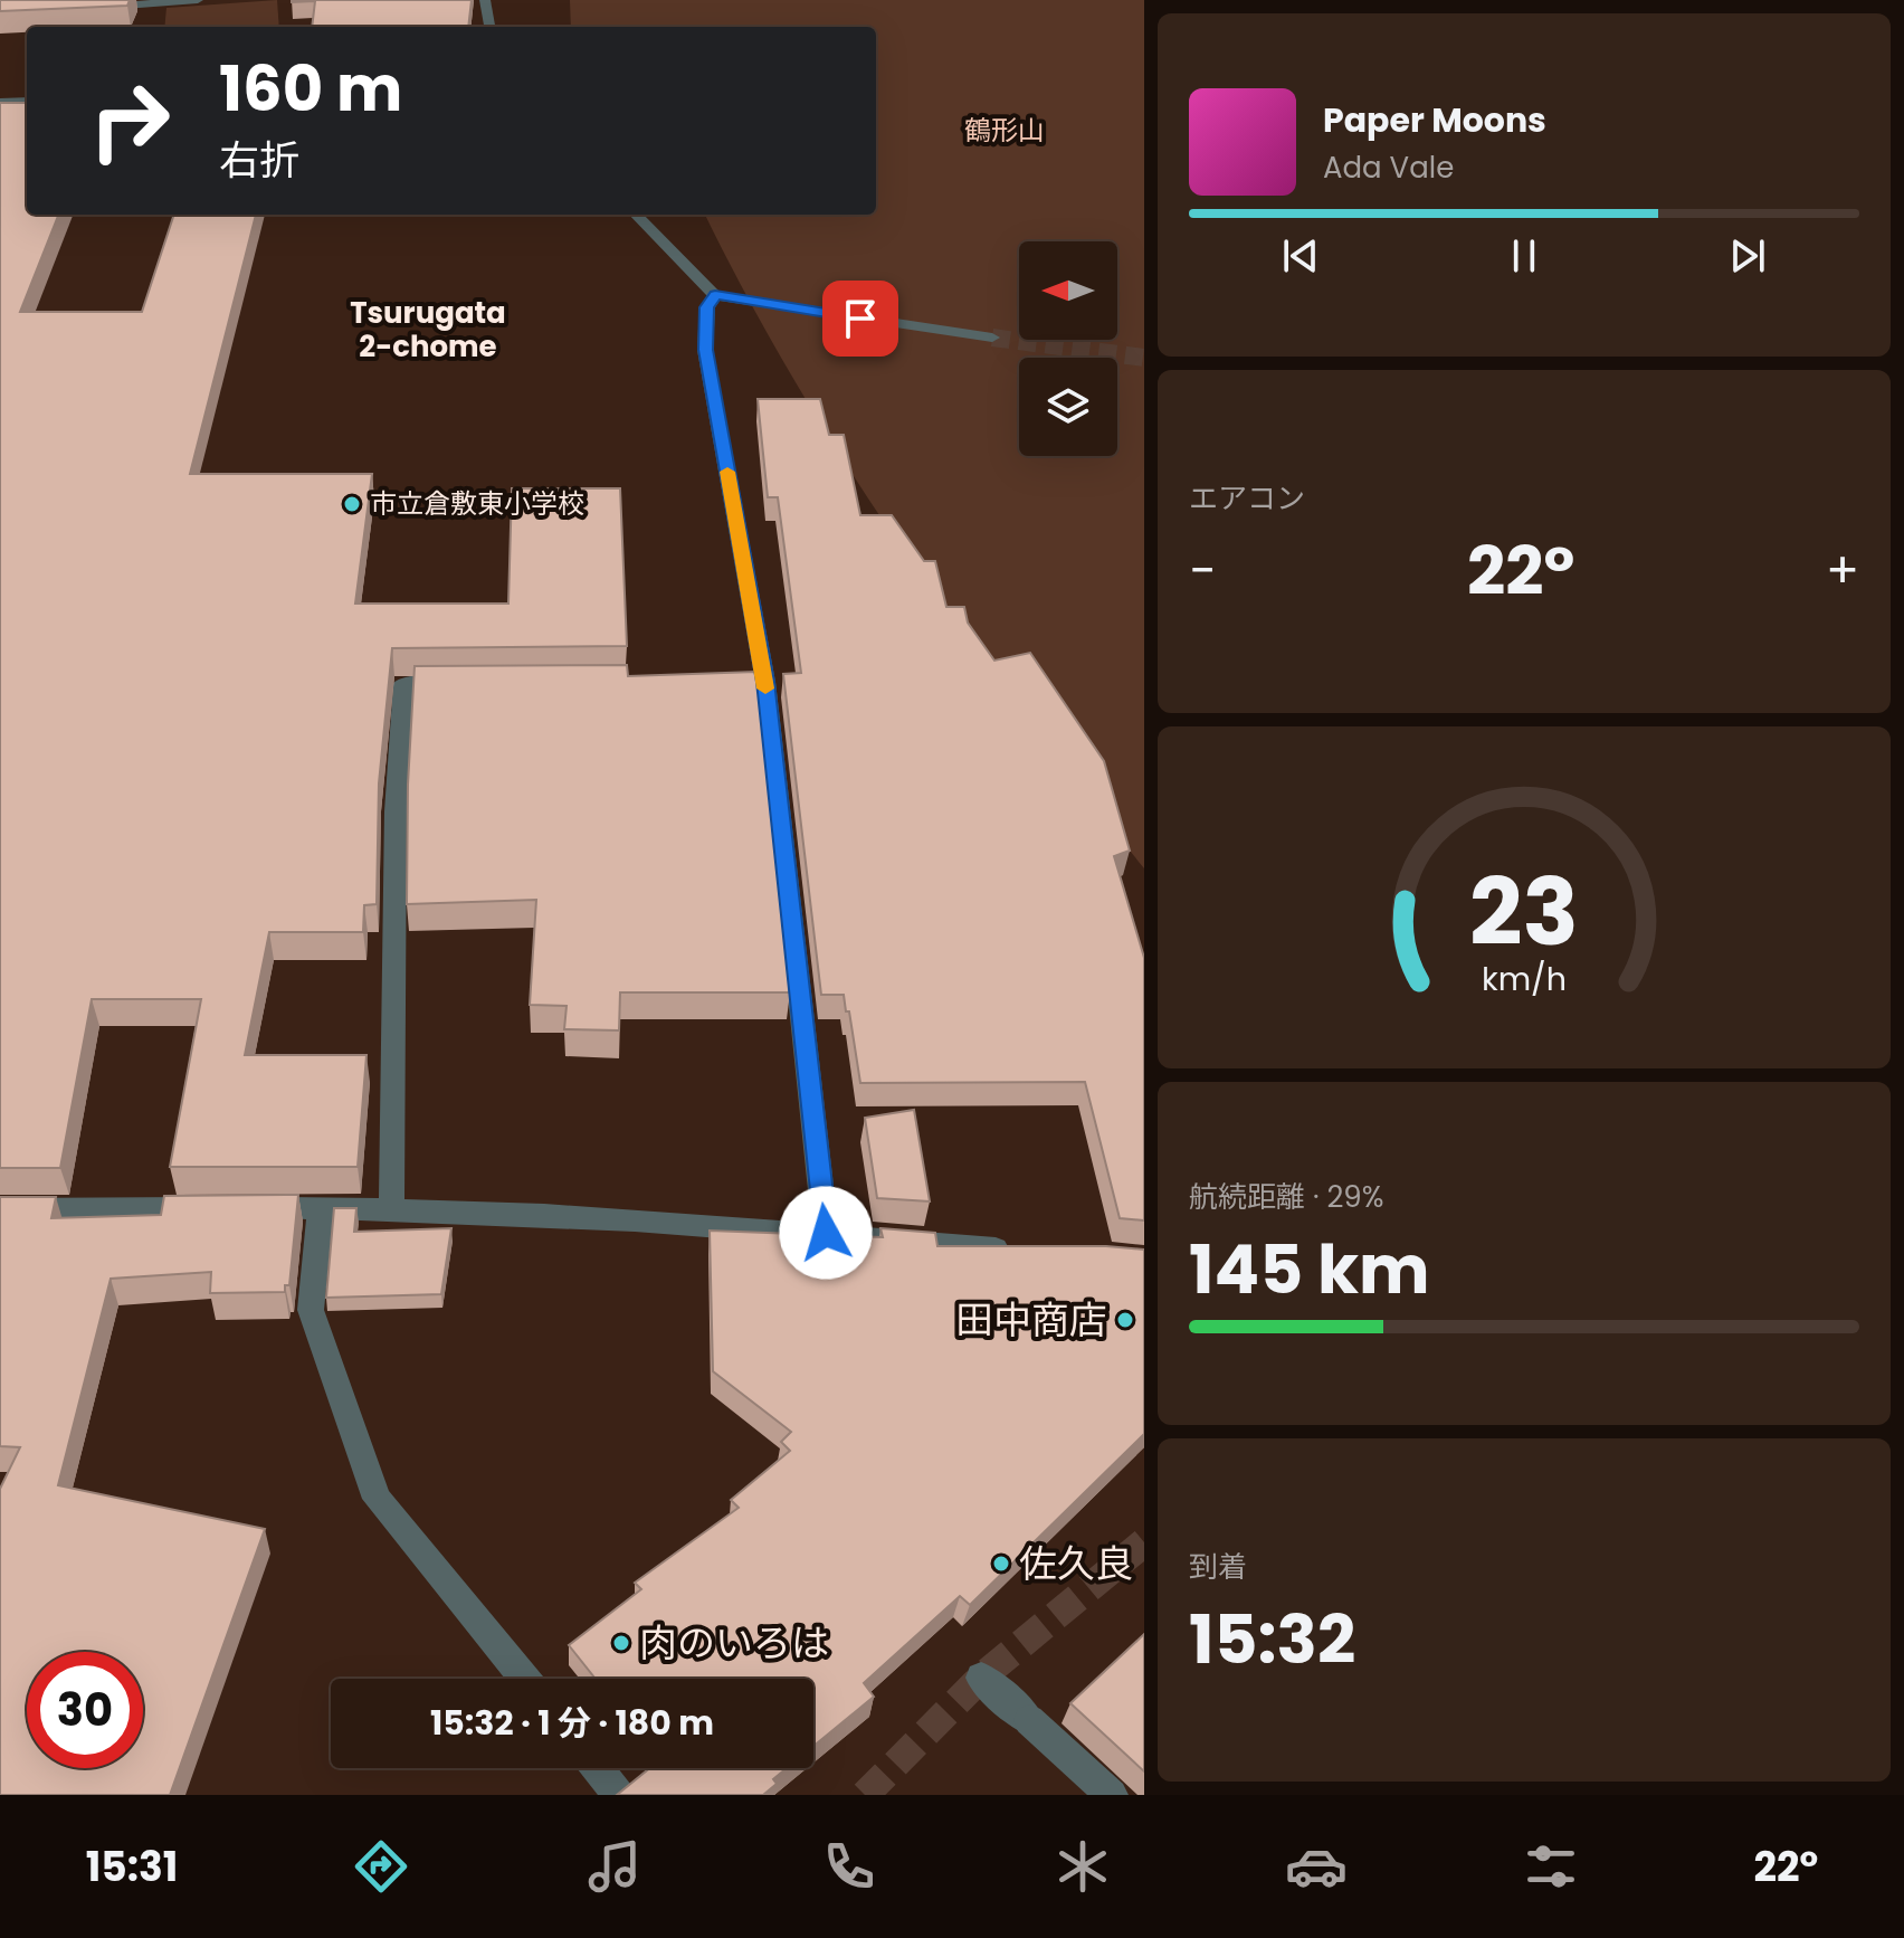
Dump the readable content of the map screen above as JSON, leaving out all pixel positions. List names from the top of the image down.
{
  "districts": ["Tsurugata 2-chome"],
  "parks": ["鶴形山"],
  "places": [
    "市立倉敷東小学校",
    "田中商店",
    "佐久良",
    "肉のいろは"
  ],
  "north": "left",
  "page": {
    "turn": ["160 m", "右折"],
    "song": ["Paper Moons", "Ada Vale"],
    "tile": [
      "エアコン",
      ["航続距離 · 29%", "145 km"],
      ["到着", "15:32"]
    ],
    "heat": ["−", "22°", "+"],
    "limit": "30",
    "trip": "15:32 · 1 分 · 180 m",
    "tabs": ["15:31", "22°"],
    "gauge": ["23", "km/h"]
  }
}
